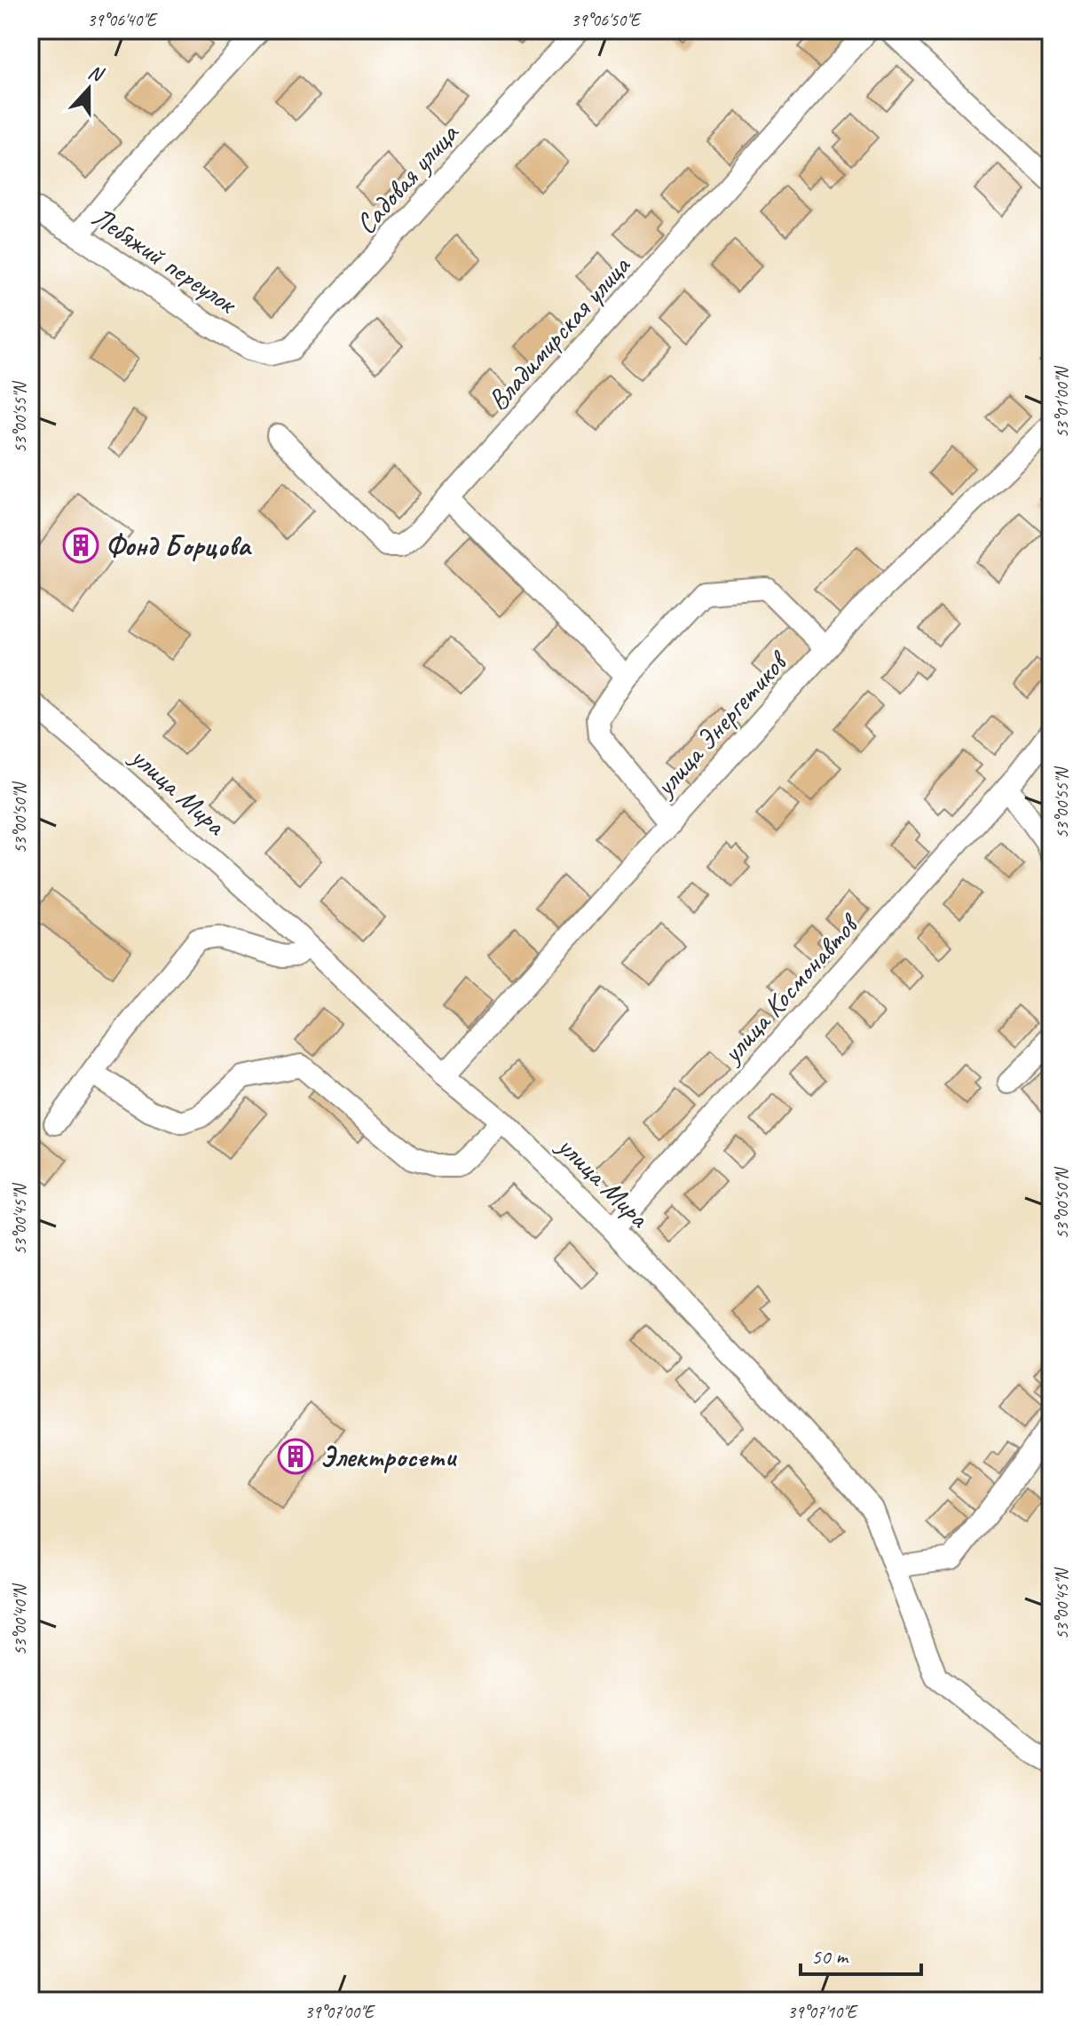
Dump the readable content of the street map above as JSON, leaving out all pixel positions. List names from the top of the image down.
{
  "streets": {
    "street": [
      "Садовая улица",
      "Лебяжий переулок",
      "Владимирская улица",
      "улица Энергетиков",
      "улица Мира",
      "улица Космонавтов"
    ]
  },
  "crossings": [
    ["Садовая улица", "Лебяжий переулок"],
    ["улица Энергетиков", "улица Мира"],
    ["улица Мира", "улица Космонавтов"]
  ],
  "places": {
    "building": ["Фонд Борцова", "Электросети"]
  },
  "scale_bar": "50 m",
  "north": "top",
  "coordinates": [
    "39°06'40\"E",
    "39°06'50\"E",
    "53°01'00\"N",
    "53°00'55\"N",
    "53°00'50\"N",
    "53°00'45\"N",
    "53°00'40\"N",
    "39°07'00\"E",
    "39°07'10\"E"
  ]
}
